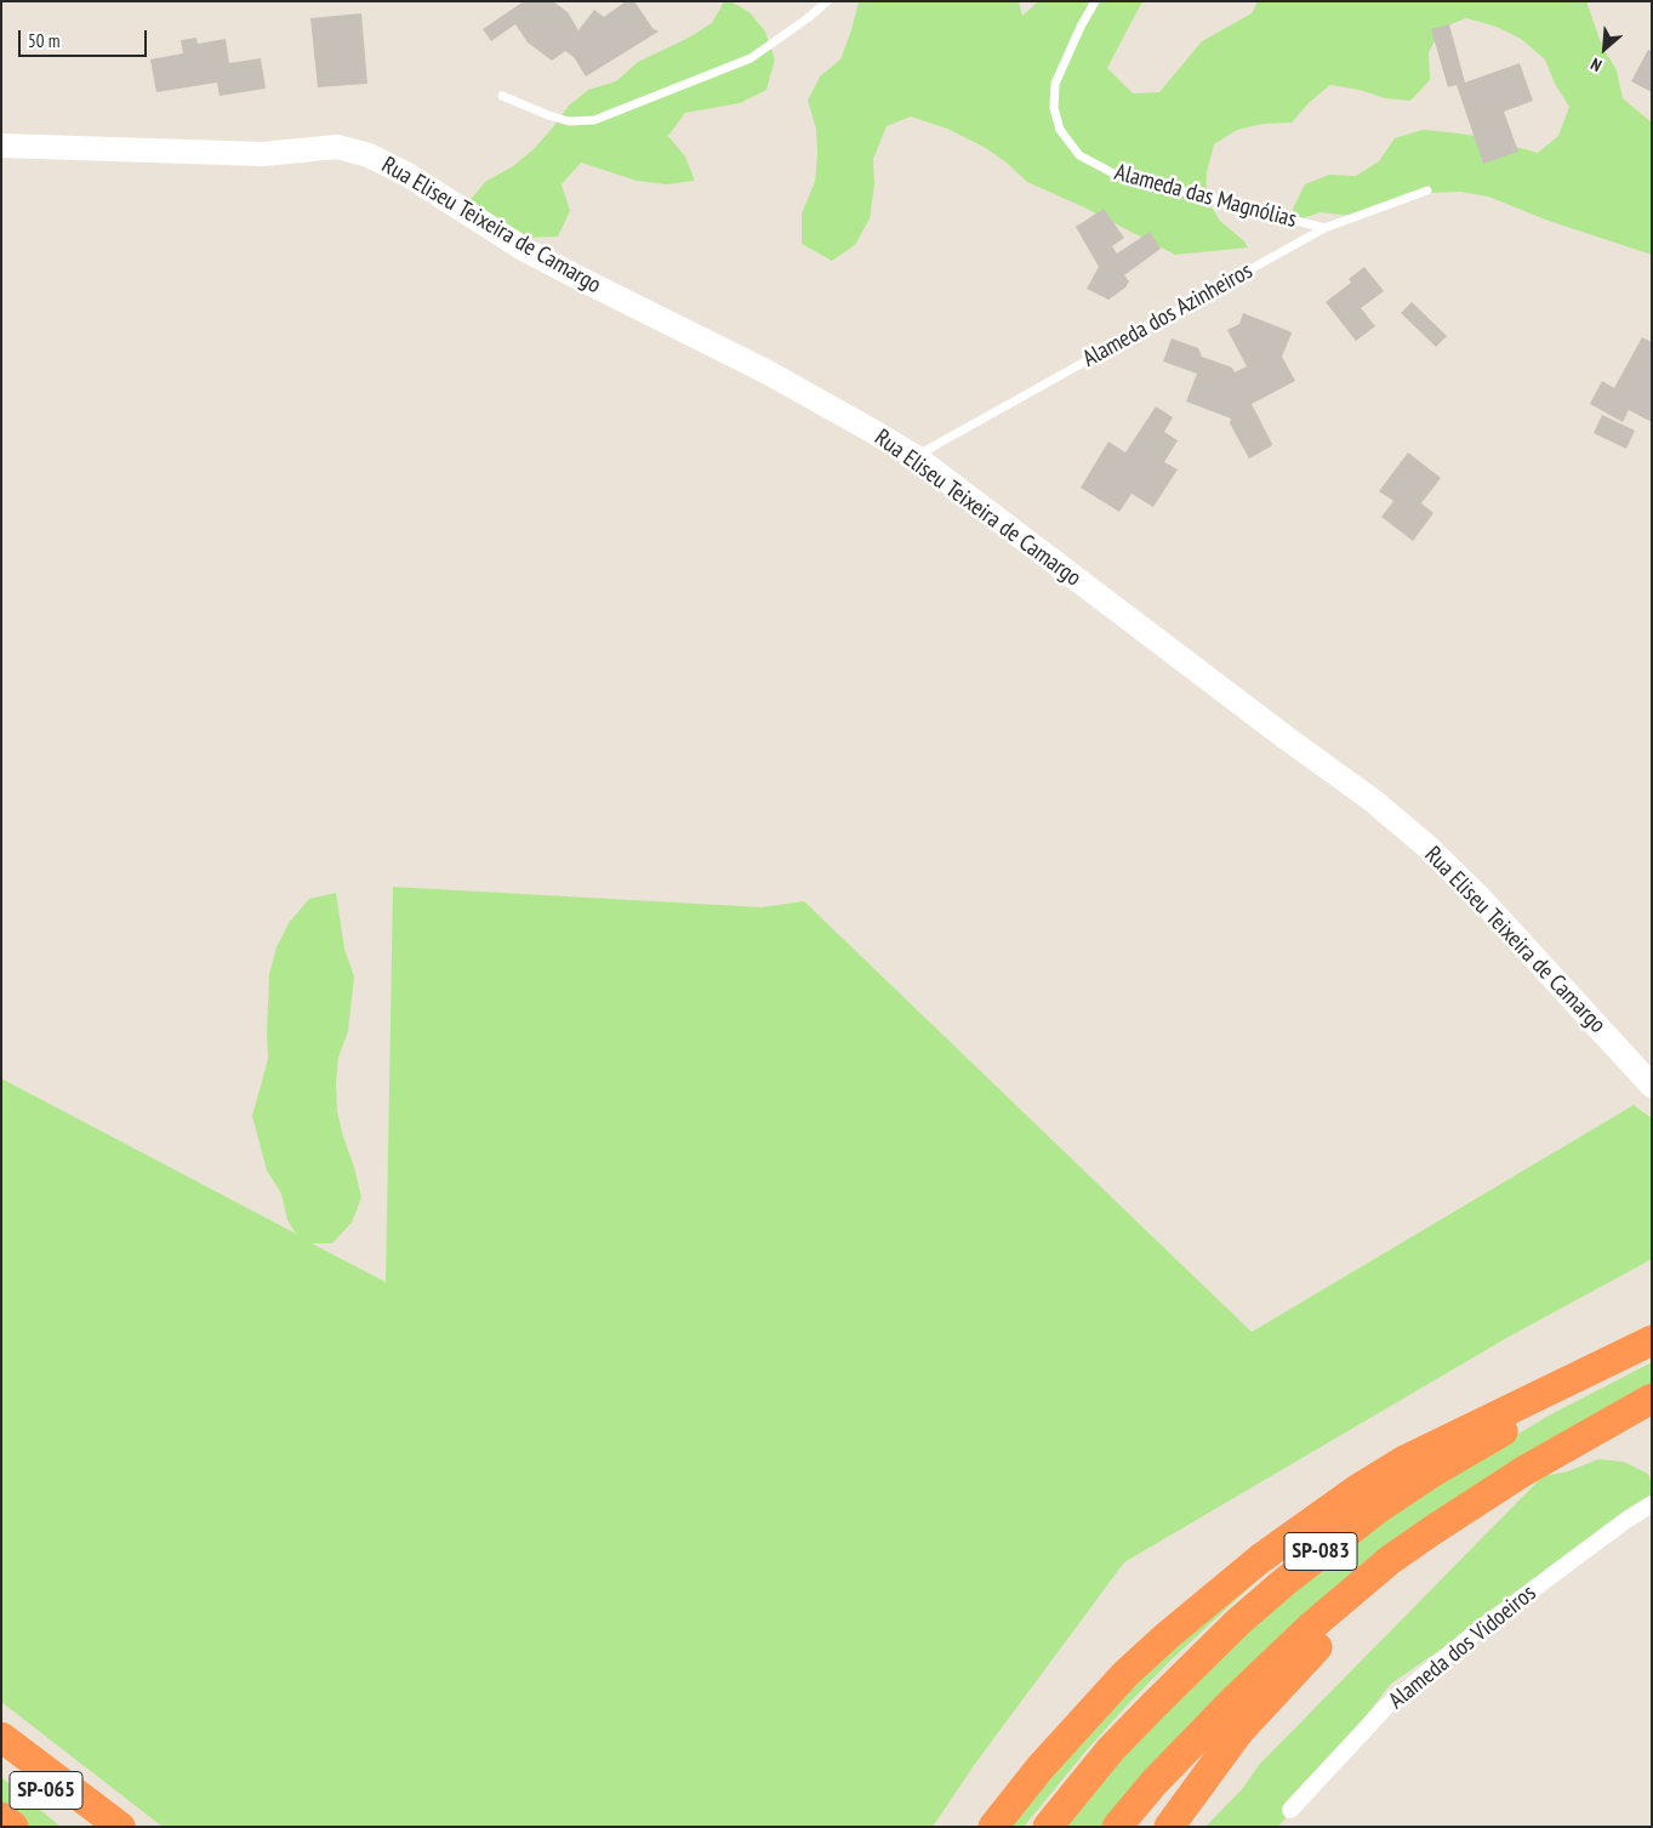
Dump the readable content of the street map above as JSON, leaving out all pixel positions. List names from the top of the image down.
{
  "streets": {
    "highway": ["SP-083", "SP-065"],
    "street": ["Rua Eliseu Teixeira de Camargo", "Alameda dos Vidoeiros"],
    "lane": ["Alameda das Magnólias", "Alameda dos Azinheiros"]
  },
  "crossings": [
    ["Alameda das Magnólias", "Alameda dos Azinheiros"],
    ["Rua Eliseu Teixeira de Camargo", "Alameda dos Azinheiros"]
  ],
  "scale_bar": "50 m",
  "north": "bottom left"
}
